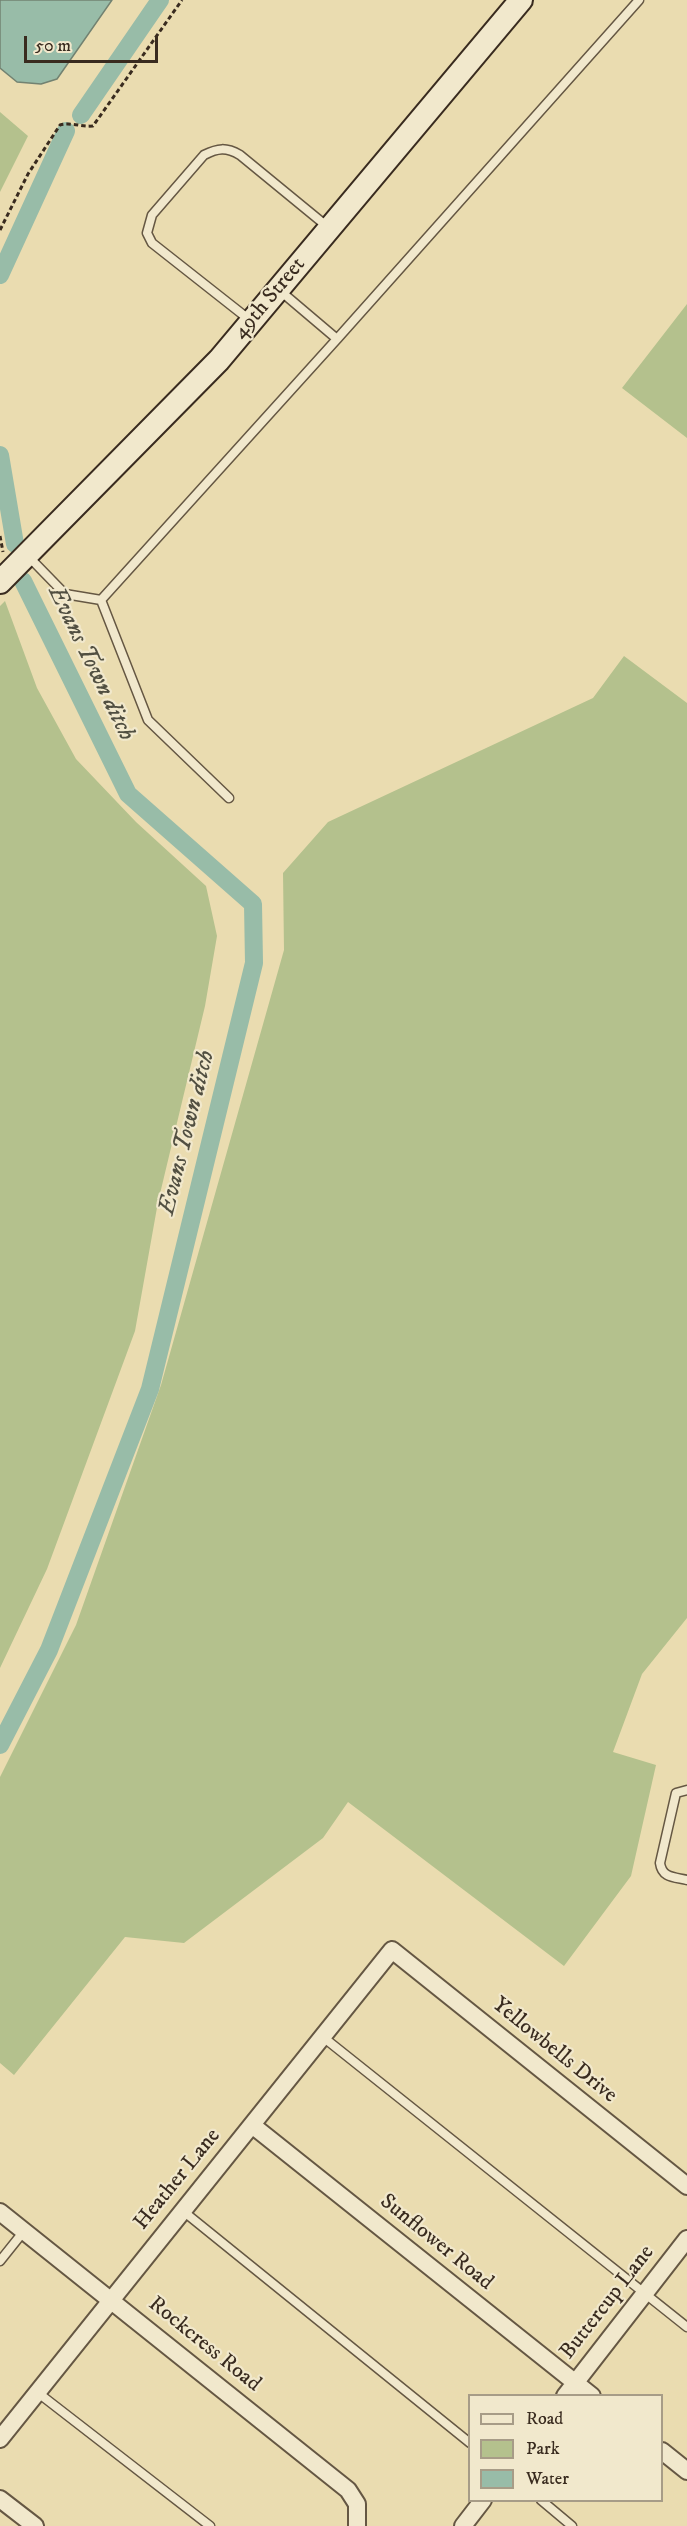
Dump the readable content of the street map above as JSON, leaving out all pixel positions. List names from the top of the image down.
{
  "streets": {
    "street": [
      "49th Street",
      "Yellowbells Drive",
      "Heather Lane",
      "Sunflower Road",
      "Buttercup Lane",
      "Rockcress Road"
    ]
  },
  "crossings": [
    ["Yellowbells Drive", "Heather Lane"],
    ["Heather Lane", "Sunflower Road"],
    ["Heather Lane", "Rockcress Road"],
    ["Sunflower Road", "Buttercup Lane"]
  ],
  "water": ["Evans Town ditch"],
  "legend": ["Road", "Park", "Water"],
  "scale_bar": "50 m"
}
